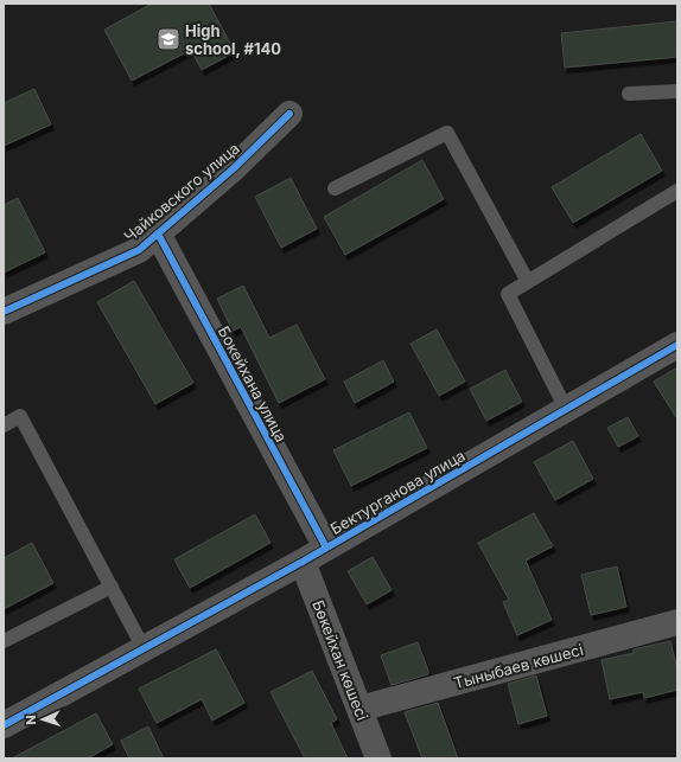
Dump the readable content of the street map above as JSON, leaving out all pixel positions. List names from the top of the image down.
{
  "streets": {
    "street": [
      "Чайковского улица",
      "Бокейхана улица",
      "Бектурганова улица",
      "Бөкейхан көшесі",
      "Тыныбаев көшесі"
    ]
  },
  "crossings": [
    ["Чайковского улица", "Бокейхана улица"],
    ["Бокейхана улица", "Бектурганова улица"],
    ["Бектурганова улица", "Бөкейхан көшесі"],
    ["Бөкейхан көшесі", "Тыныбаев көшесі"]
  ],
  "places": {
    "school or university": ["High school, #140"]
  },
  "north": "left"
}
